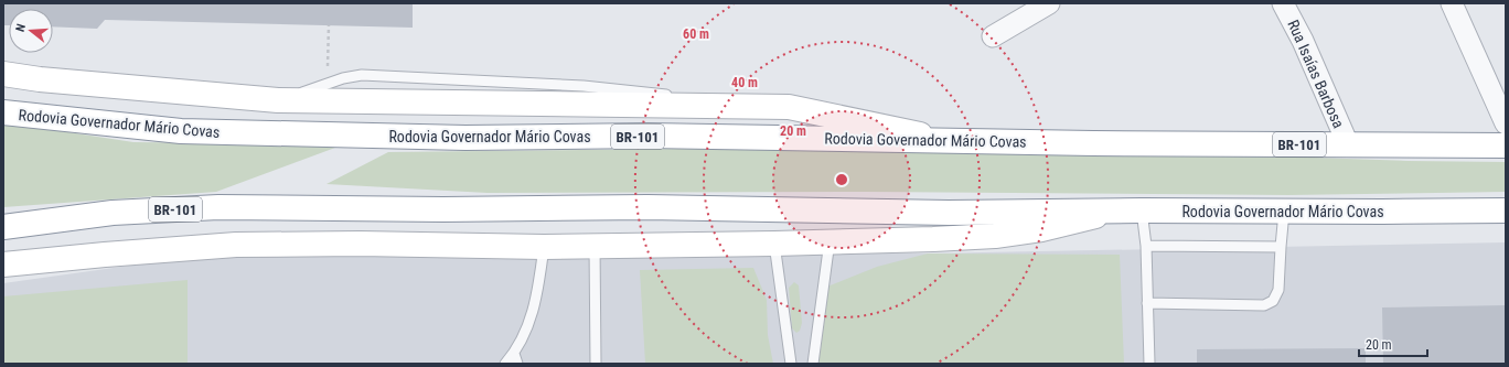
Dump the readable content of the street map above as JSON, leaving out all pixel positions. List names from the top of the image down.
{
  "streets": {
    "main road": ["Rodovia Governador Mário Covas", "BR-101"],
    "street": ["Rua Isaías Barbosa"]
  },
  "crossings": [
    ["Rua Isaías Barbosa", "Rodovia Governador Mário Covas"]
  ],
  "scale_bar": "20 m",
  "north": "left",
  "rings": ["60 m", "40 m", "20 m"]
}
